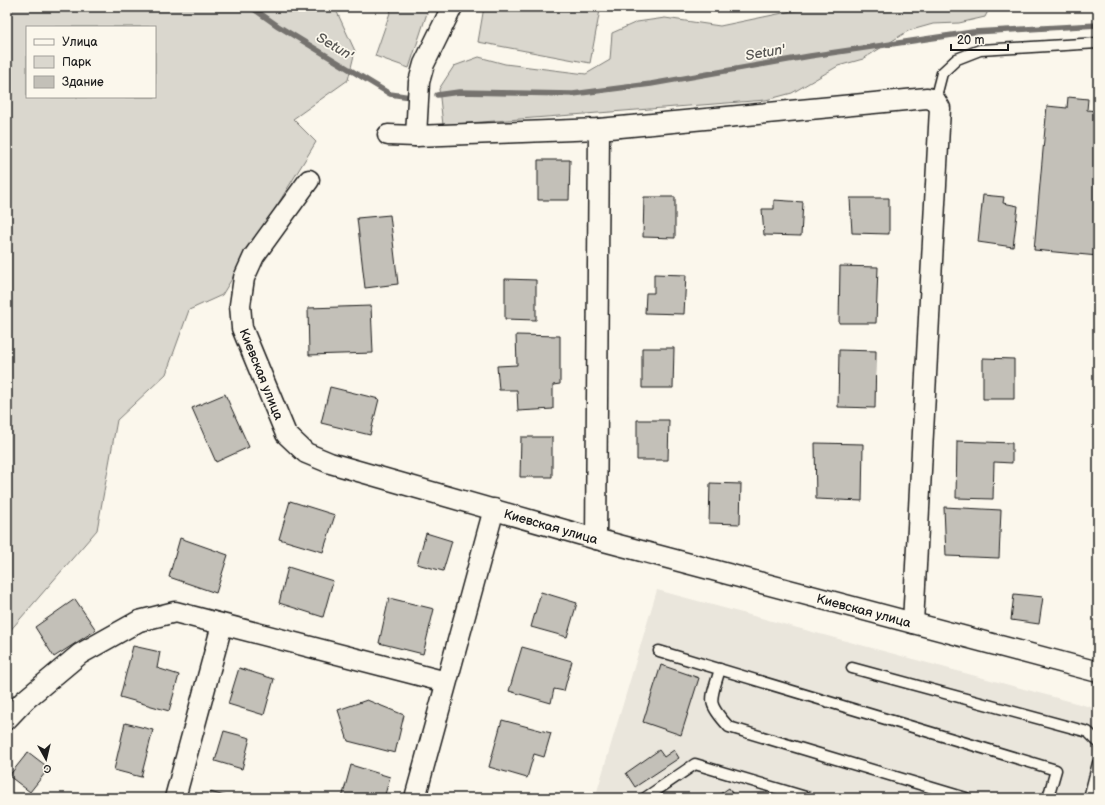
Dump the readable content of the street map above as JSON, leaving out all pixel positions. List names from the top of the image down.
{
  "streets": {
    "street": ["Киевская улица"]
  },
  "water": ["Setun'"],
  "legend": ["Улица", "Парк", "Здание"],
  "scale_bar": "20 m",
  "north": "bottom"
}
